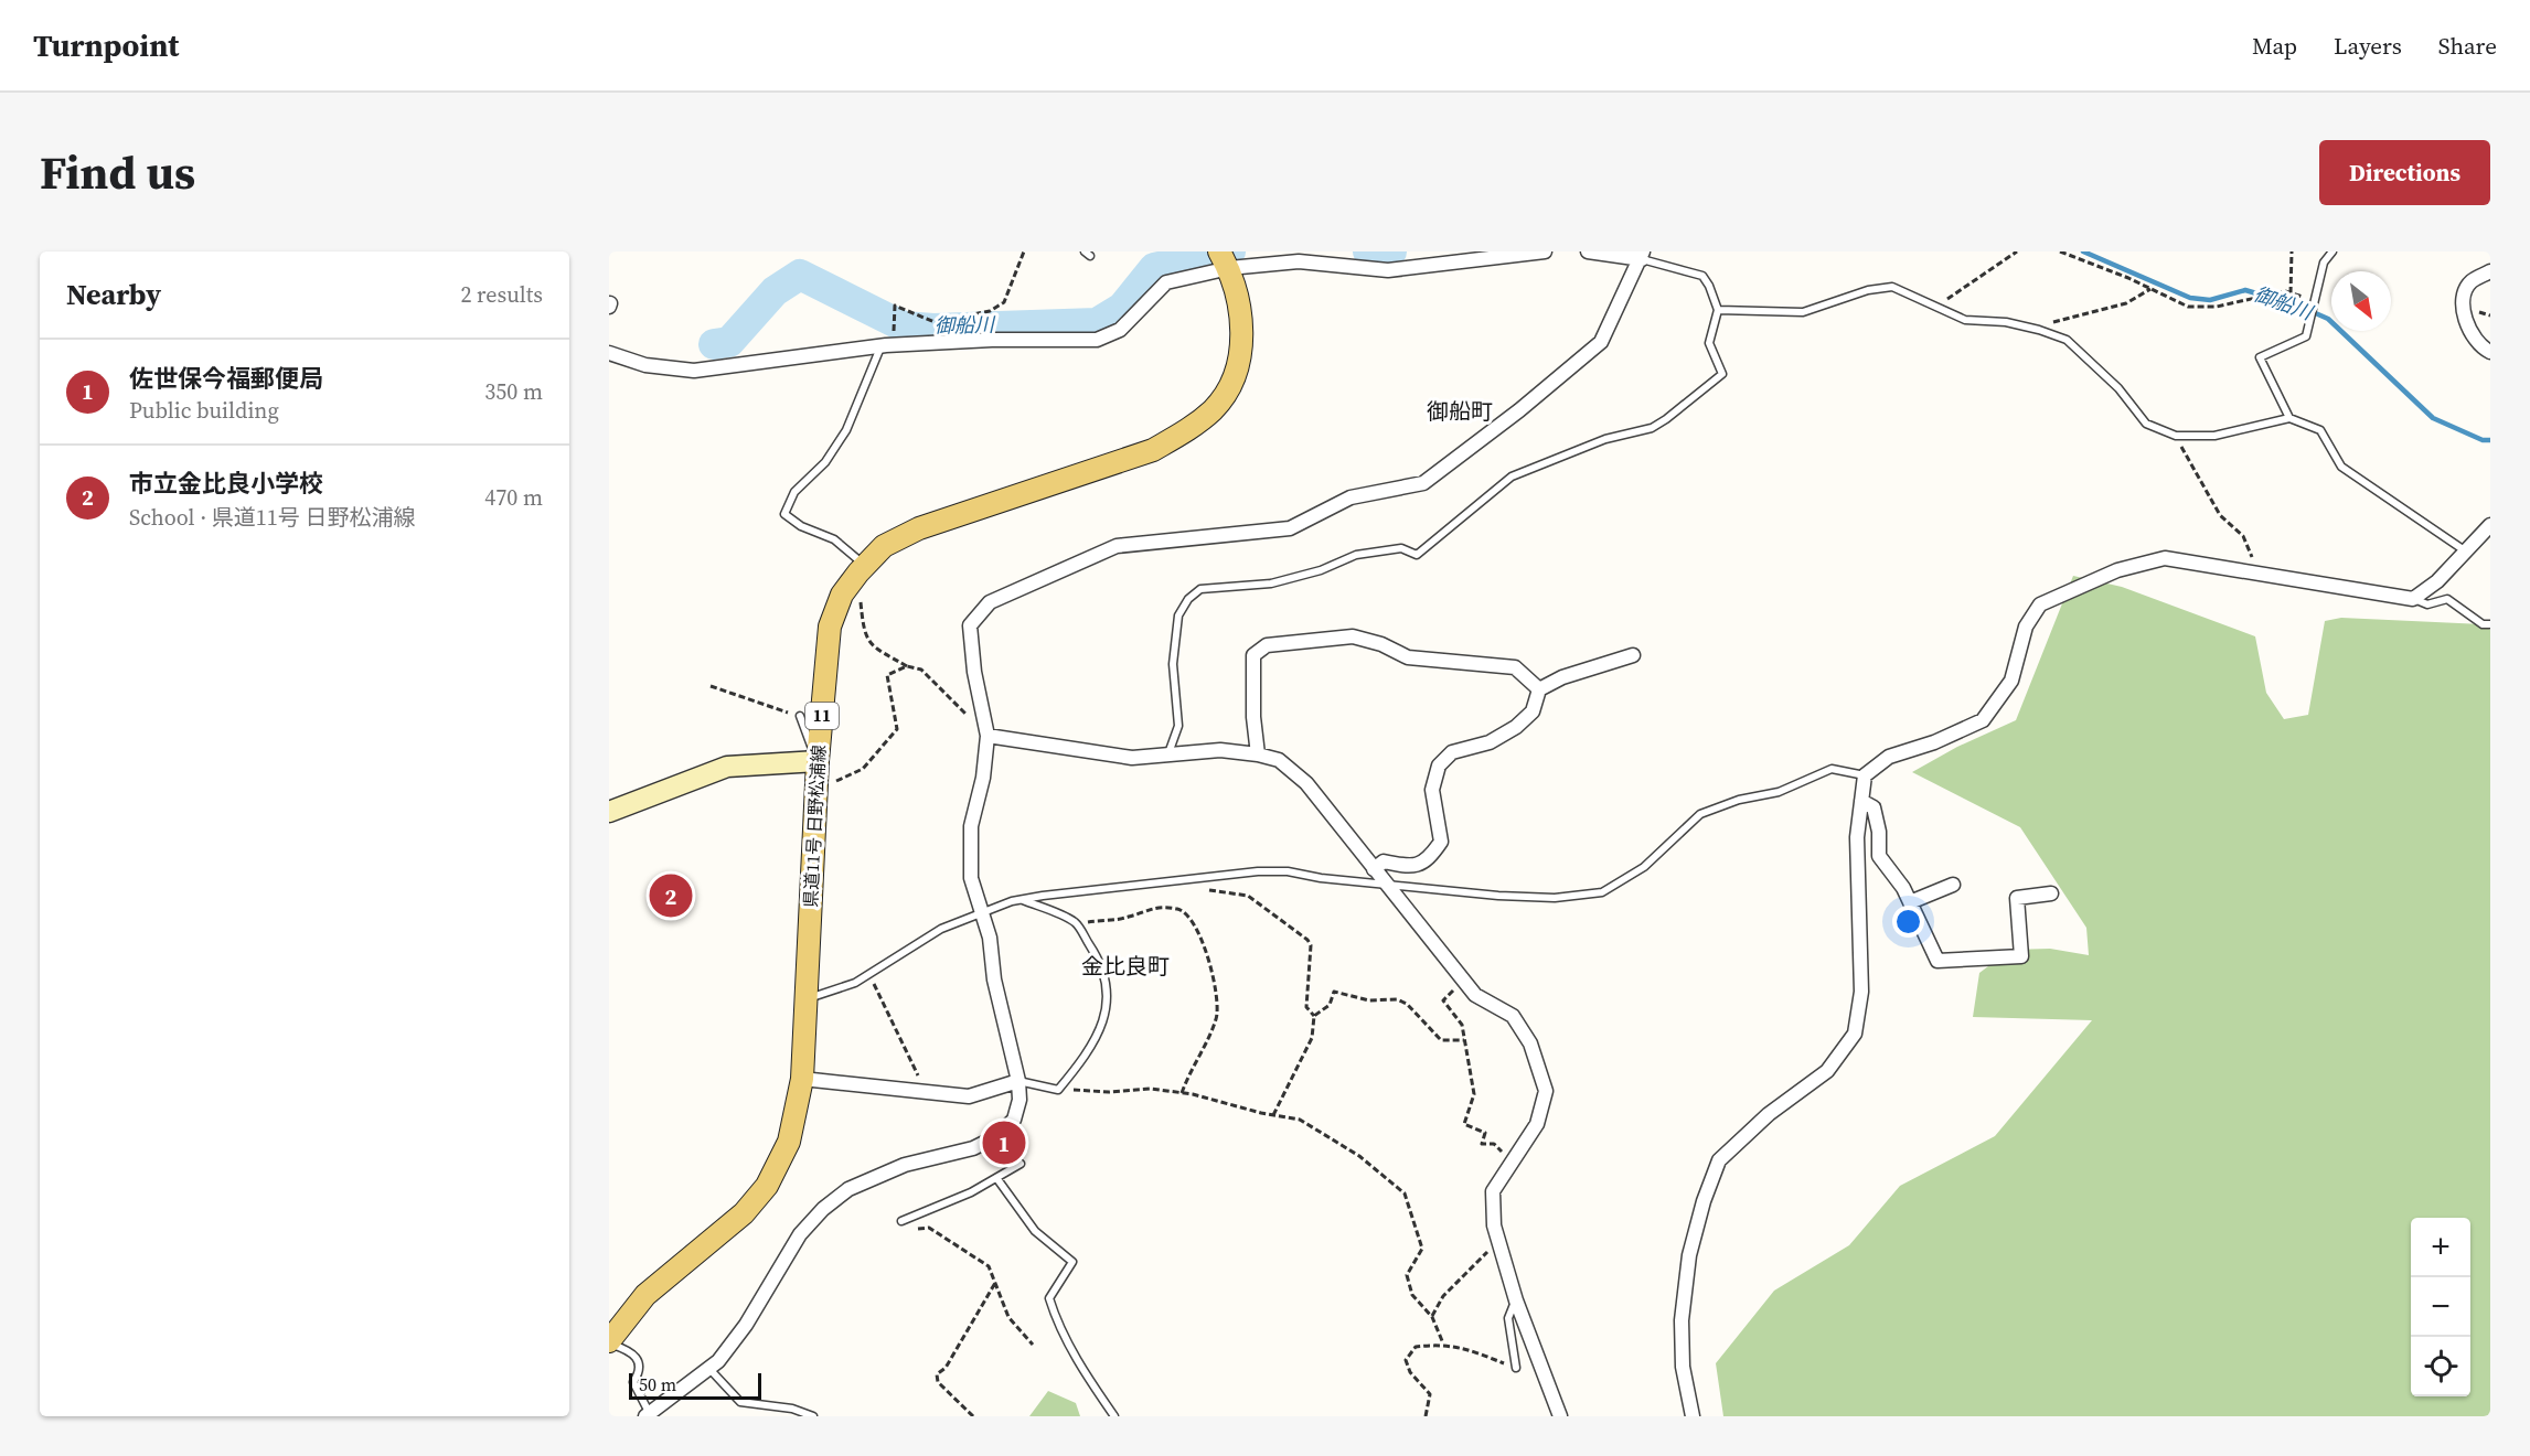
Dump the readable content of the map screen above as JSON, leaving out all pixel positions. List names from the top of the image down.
{
  "streets": {
    "main road": ["11", "県道11号 日野松浦線"]
  },
  "districts": ["御船町", "金比良町"],
  "water": ["御船川"],
  "scale_bar": "50 m",
  "north": "bottom right",
  "page": {
    "header": "Turnpoint",
    "nav": ["Map", "Layers", "Share"],
    "title": "Find us",
    "buttons": "Directions",
    "heading": ["Nearby", "2 results"],
    "list": [
      {
        "mark": "1",
        "name": "佐世保今福郵便局",
        "note": "Public building",
        "value": "350 m"
      },
      {
        "mark": "2",
        "name": "市立金比良小学校",
        "note": "School · 県道11号 日野松浦線",
        "value": "470 m"
      }
    ],
    "pins": ["2", "1"],
    "map_buttons": ["+", "−"],
    "scale": "50 m"
  }
}
